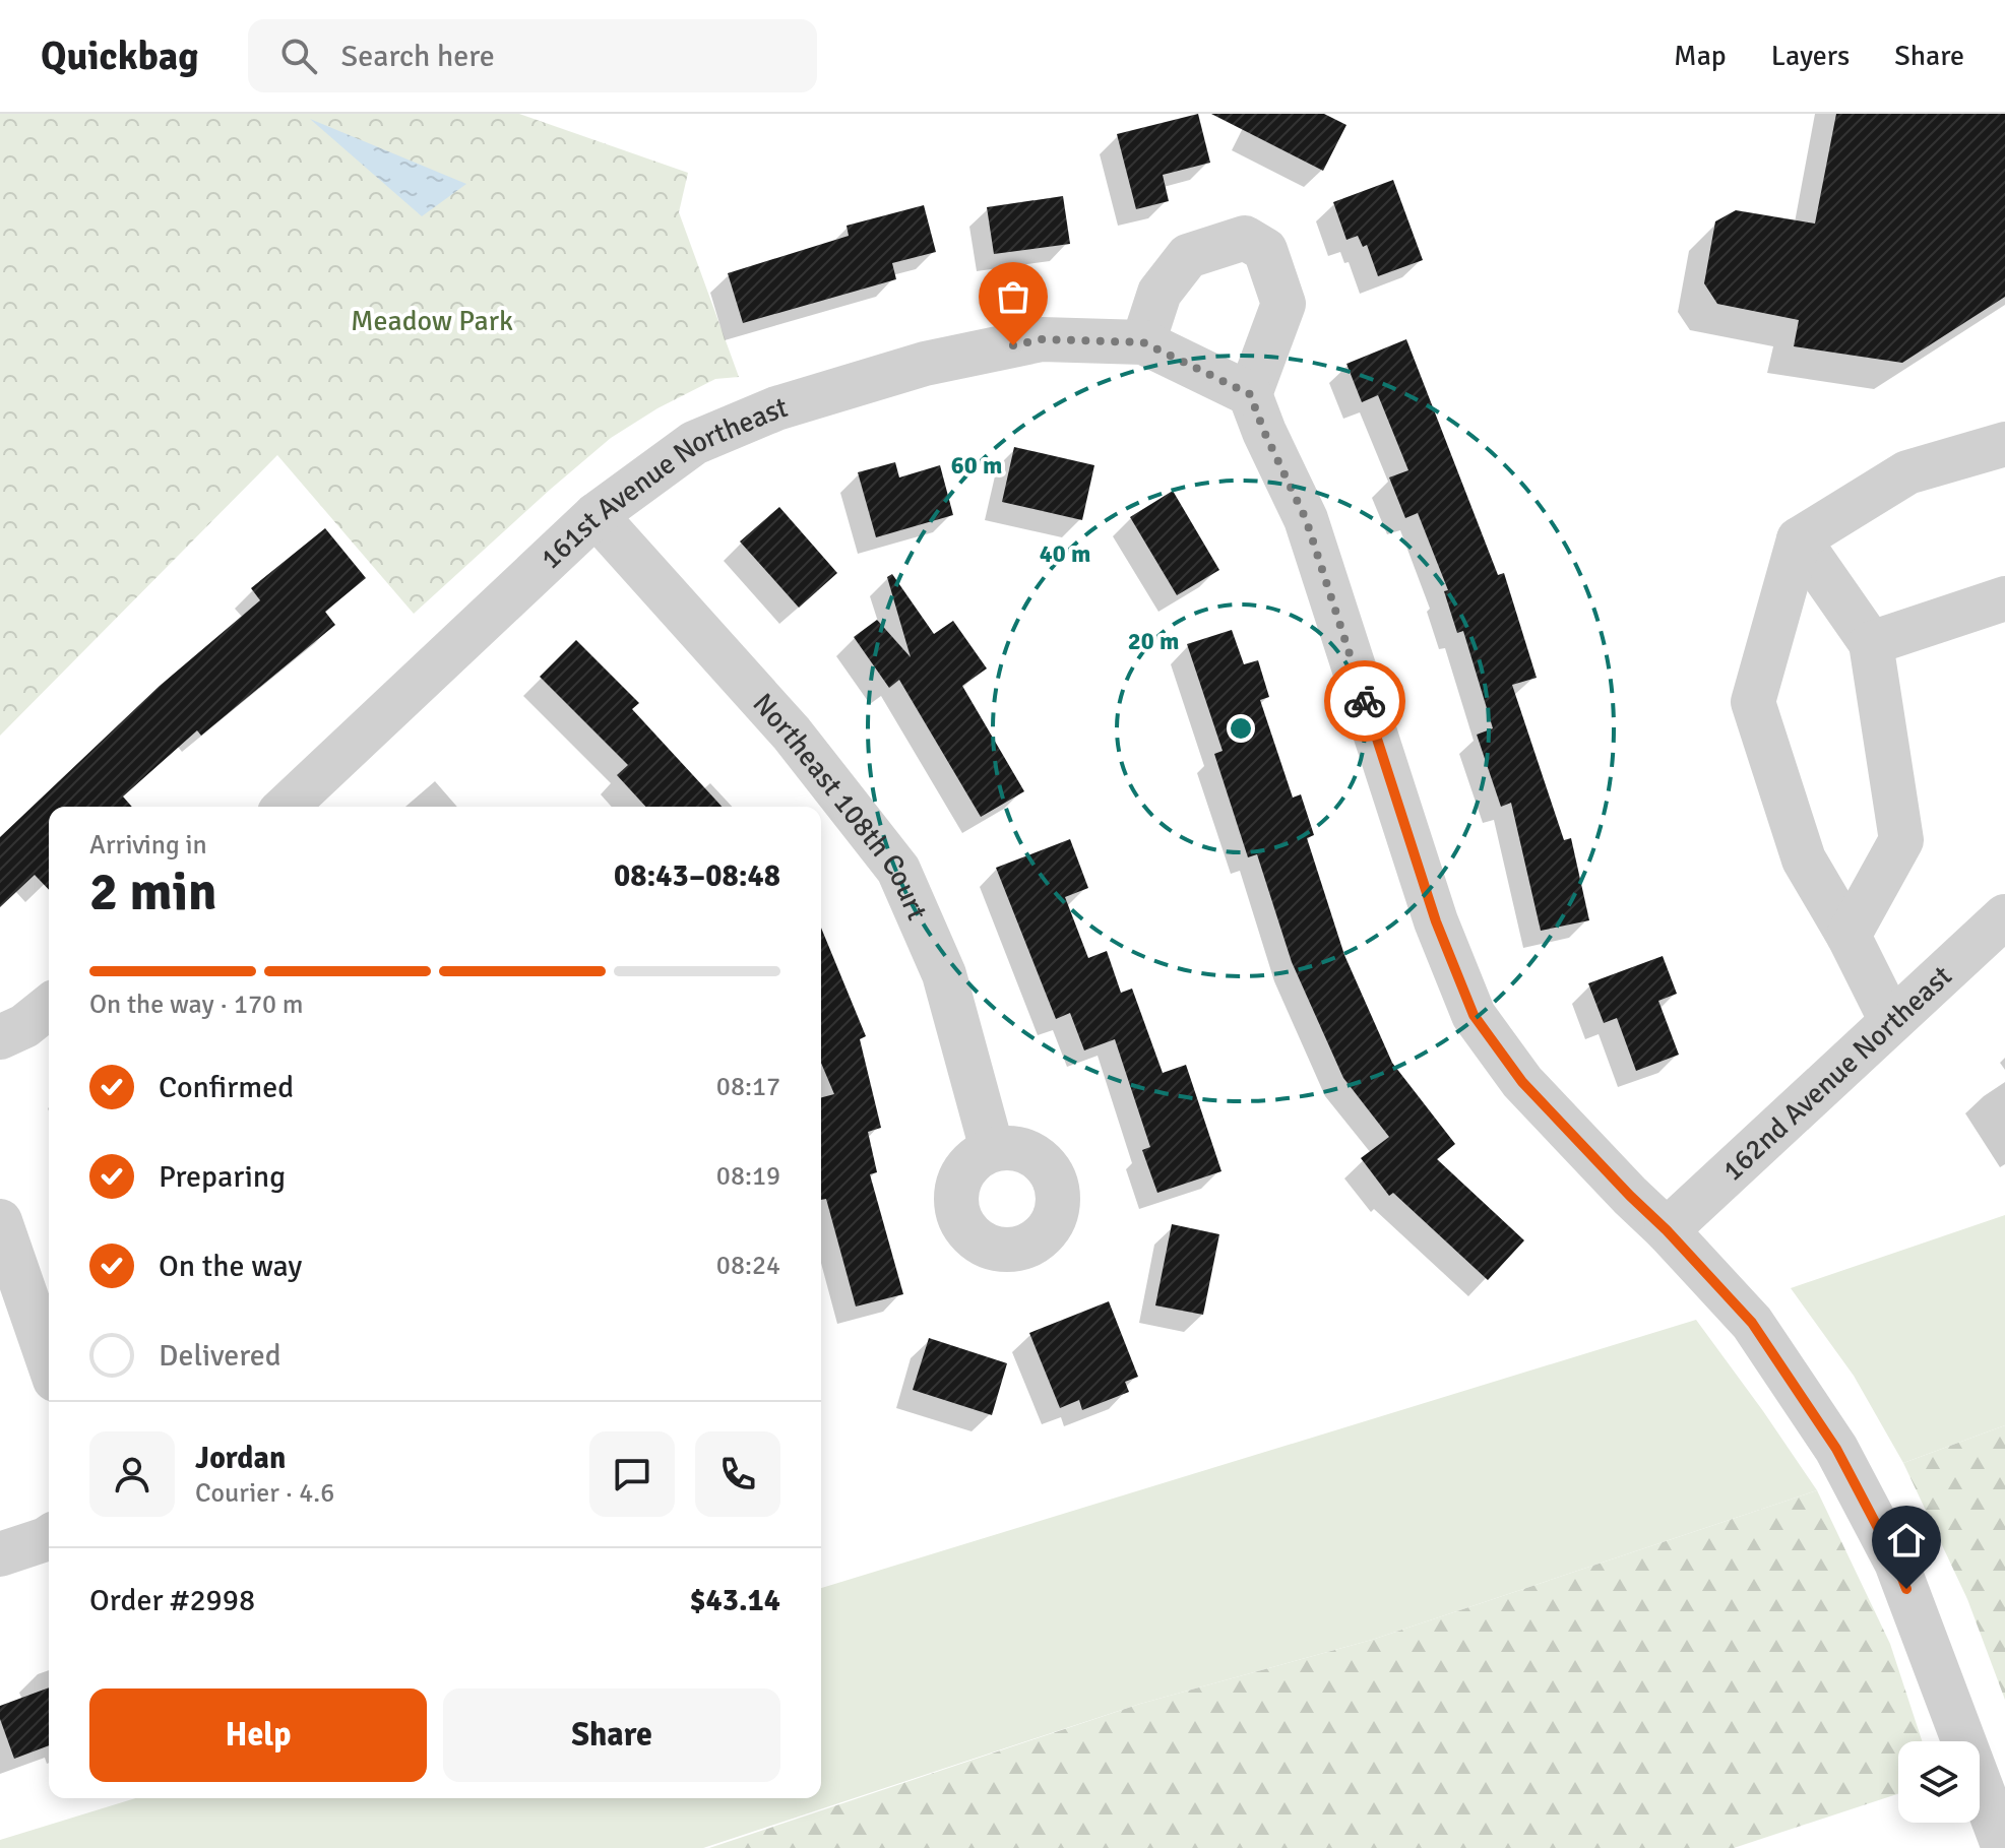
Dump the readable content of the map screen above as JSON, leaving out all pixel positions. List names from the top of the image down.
{
  "streets": {
    "street": ["161st Avenue Northeast", "Northeast 108th Court", "162nd Avenue Northeast"]
  },
  "crossings": [
    ["161st Avenue Northeast", "Northeast 108th Court"]
  ],
  "parks": ["Meadow Park"],
  "page": {
    "header": "Quickbag",
    "search": "Search here",
    "nav": ["Map", "Layers", "Share"],
    "heading": ["2 min", "Arriving in", "08:43–08:48"],
    "panel": [
      "Jordan",
      "Courier · 4.6",
      "Order #2998",
      "$43.14"
    ],
    "bar": "On the way · 170 m",
    "list": [
      ["Confirmed", "08:17"],
      ["Preparing", "08:19"],
      ["On the way", "08:24"],
      "Delivered"
    ],
    "buttons": ["Help", "Share"]
  },
  "rings": ["60 m", "40 m", "20 m"]
}
